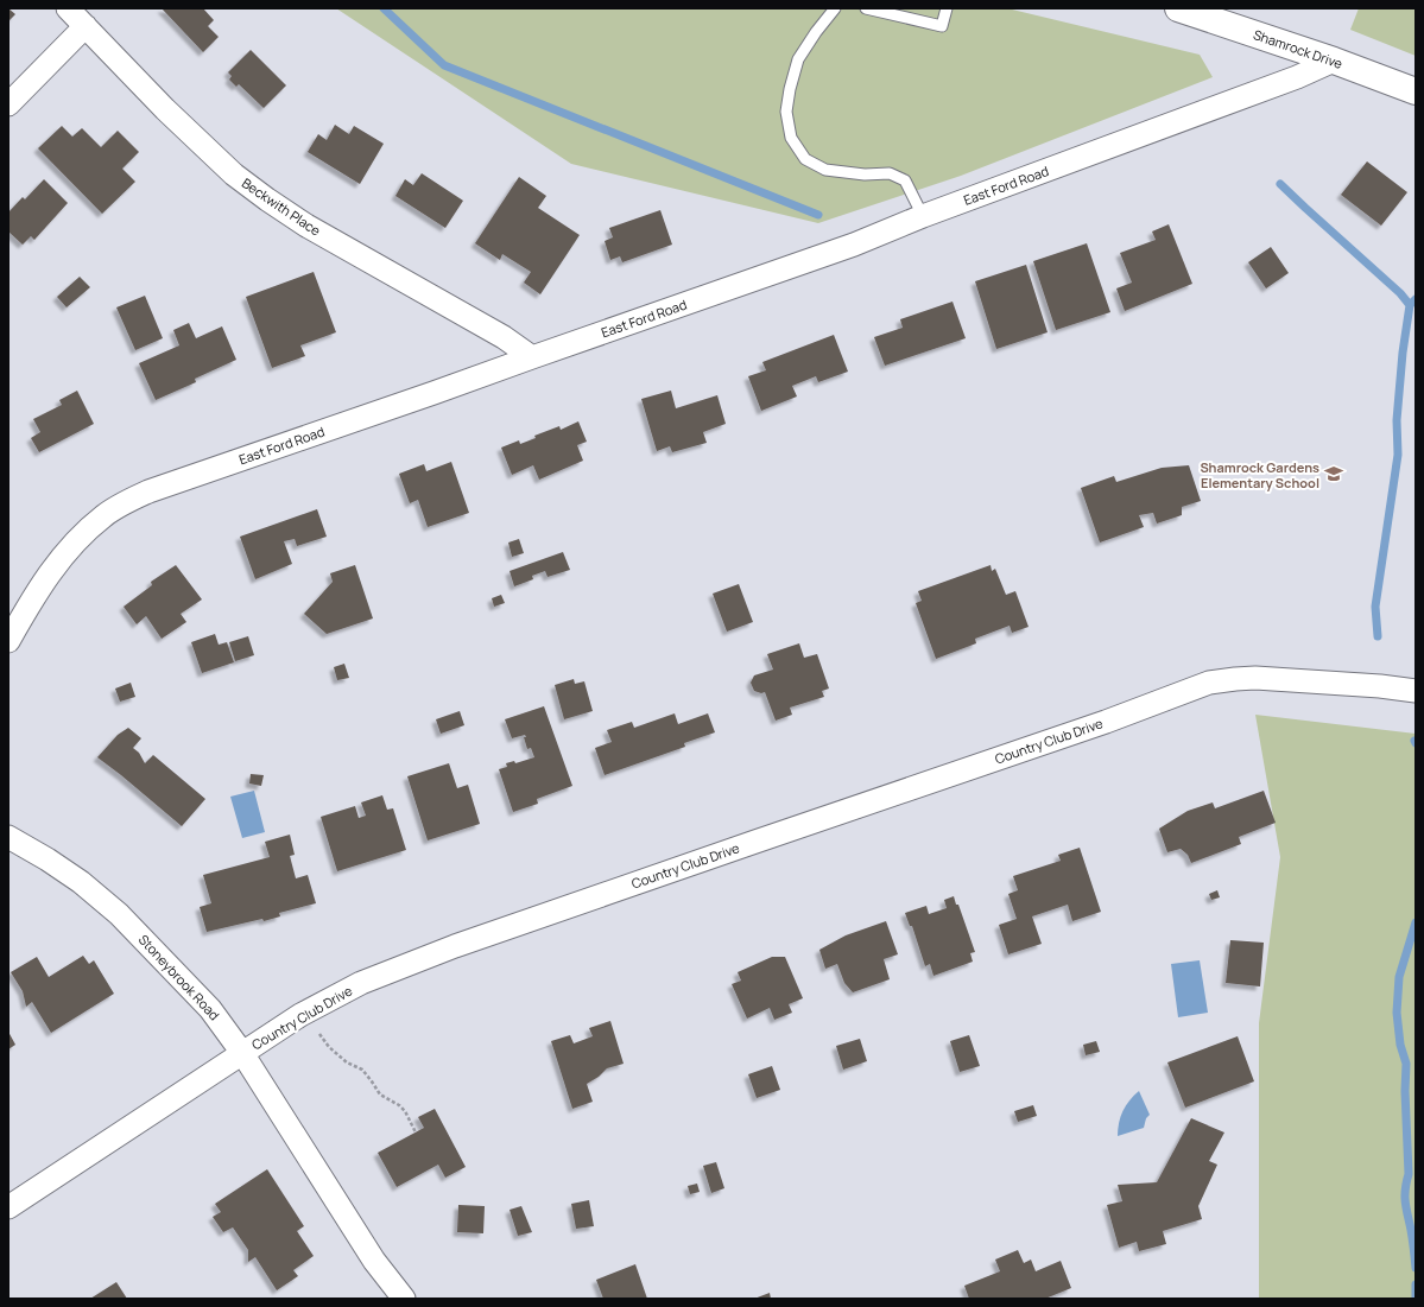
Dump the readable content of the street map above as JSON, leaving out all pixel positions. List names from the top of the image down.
{
  "streets": {
    "street": [
      "Shamrock Drive",
      "East Ford Road",
      "Beckwith Place",
      "Country Club Drive",
      "Stoneybrook Road"
    ]
  },
  "crossings": [
    ["Shamrock Drive", "East Ford Road"],
    ["East Ford Road", "Beckwith Place"],
    ["Country Club Drive", "Stoneybrook Road"]
  ],
  "places": {
    "school or university": ["Shamrock Gardens Elementary School"]
  }
}
